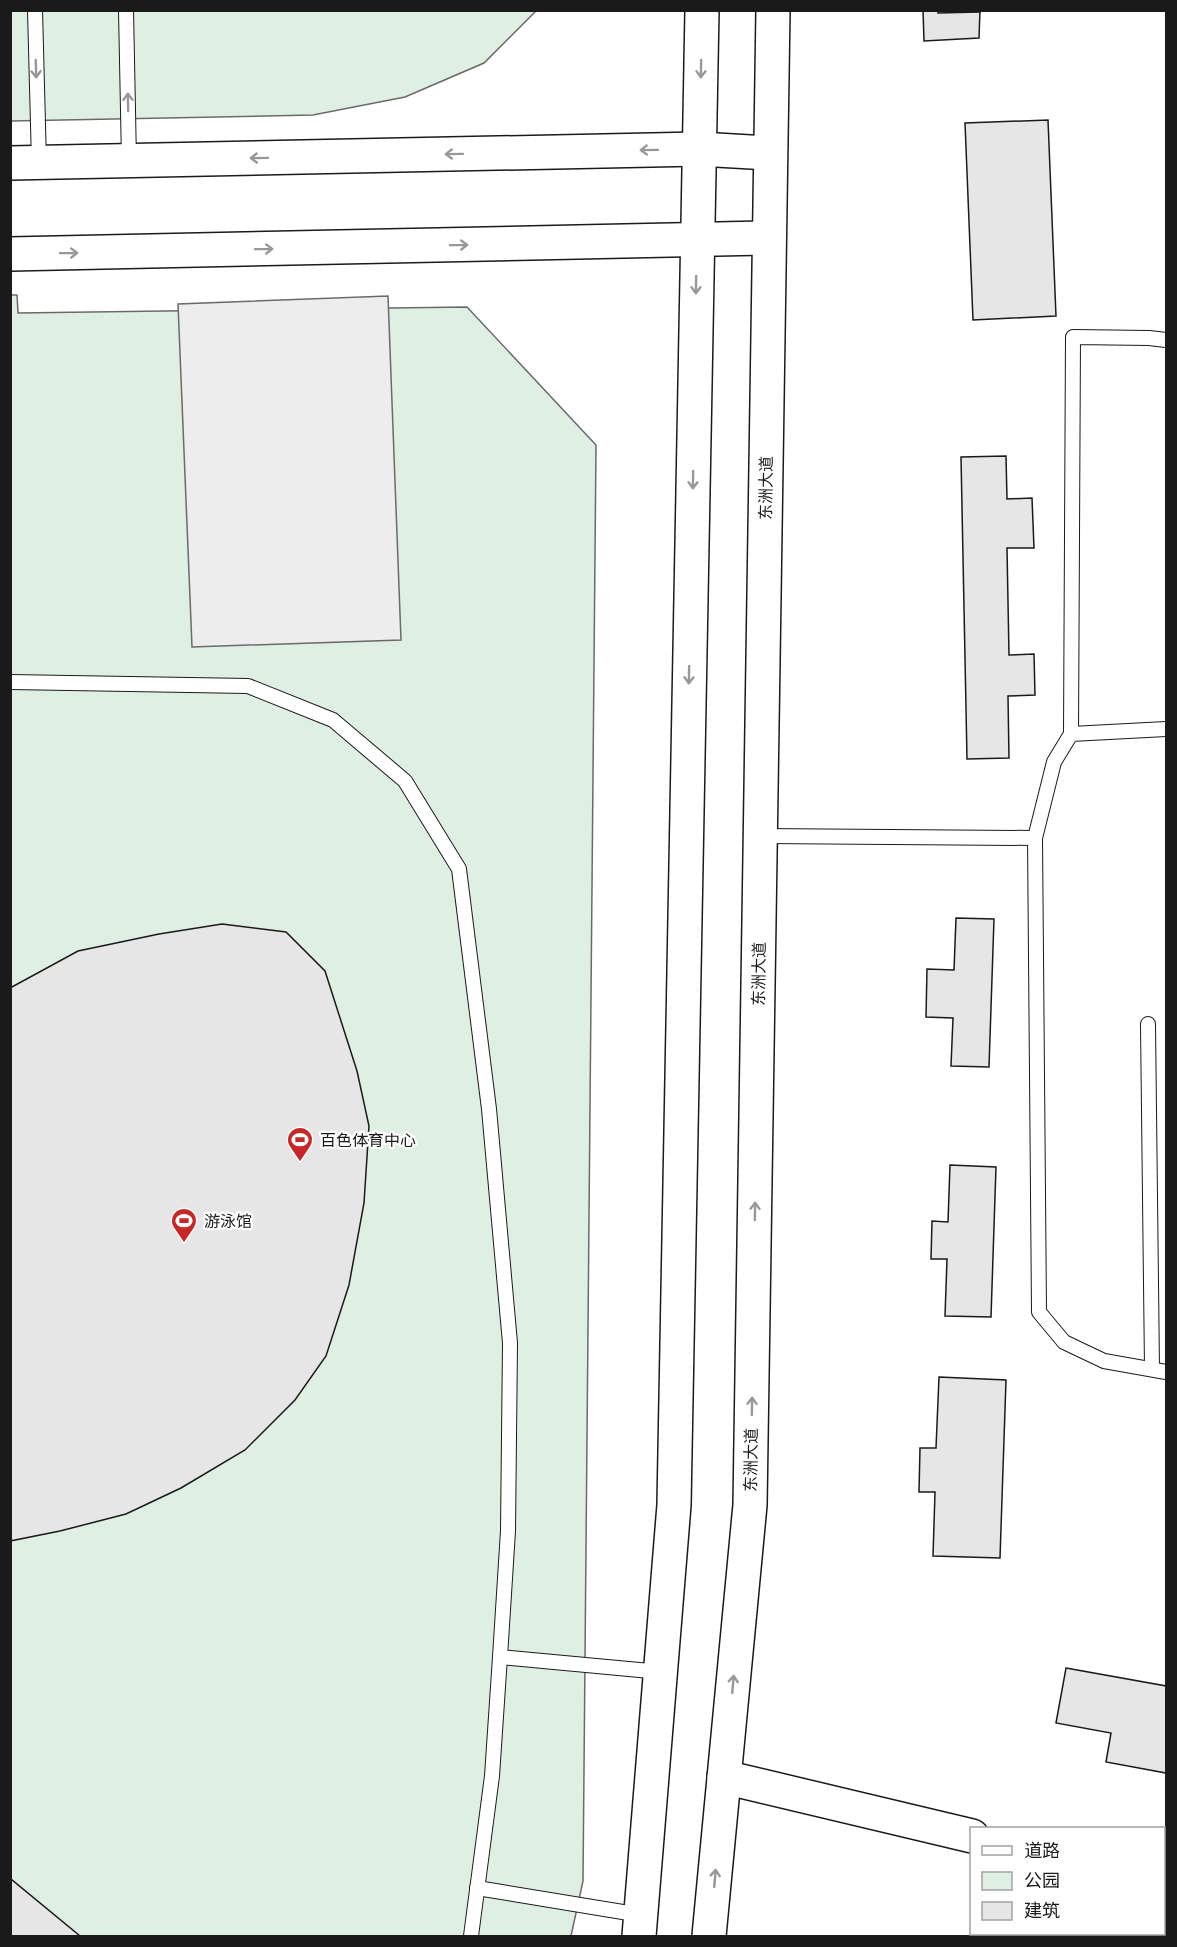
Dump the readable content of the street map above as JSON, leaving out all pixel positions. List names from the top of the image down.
{
  "streets": {
    "main road": ["东洲大道"]
  },
  "places": {
    "sports": ["百色体育中心", "游泳馆"]
  },
  "legend": ["道路", "公园", "建筑"]
}
